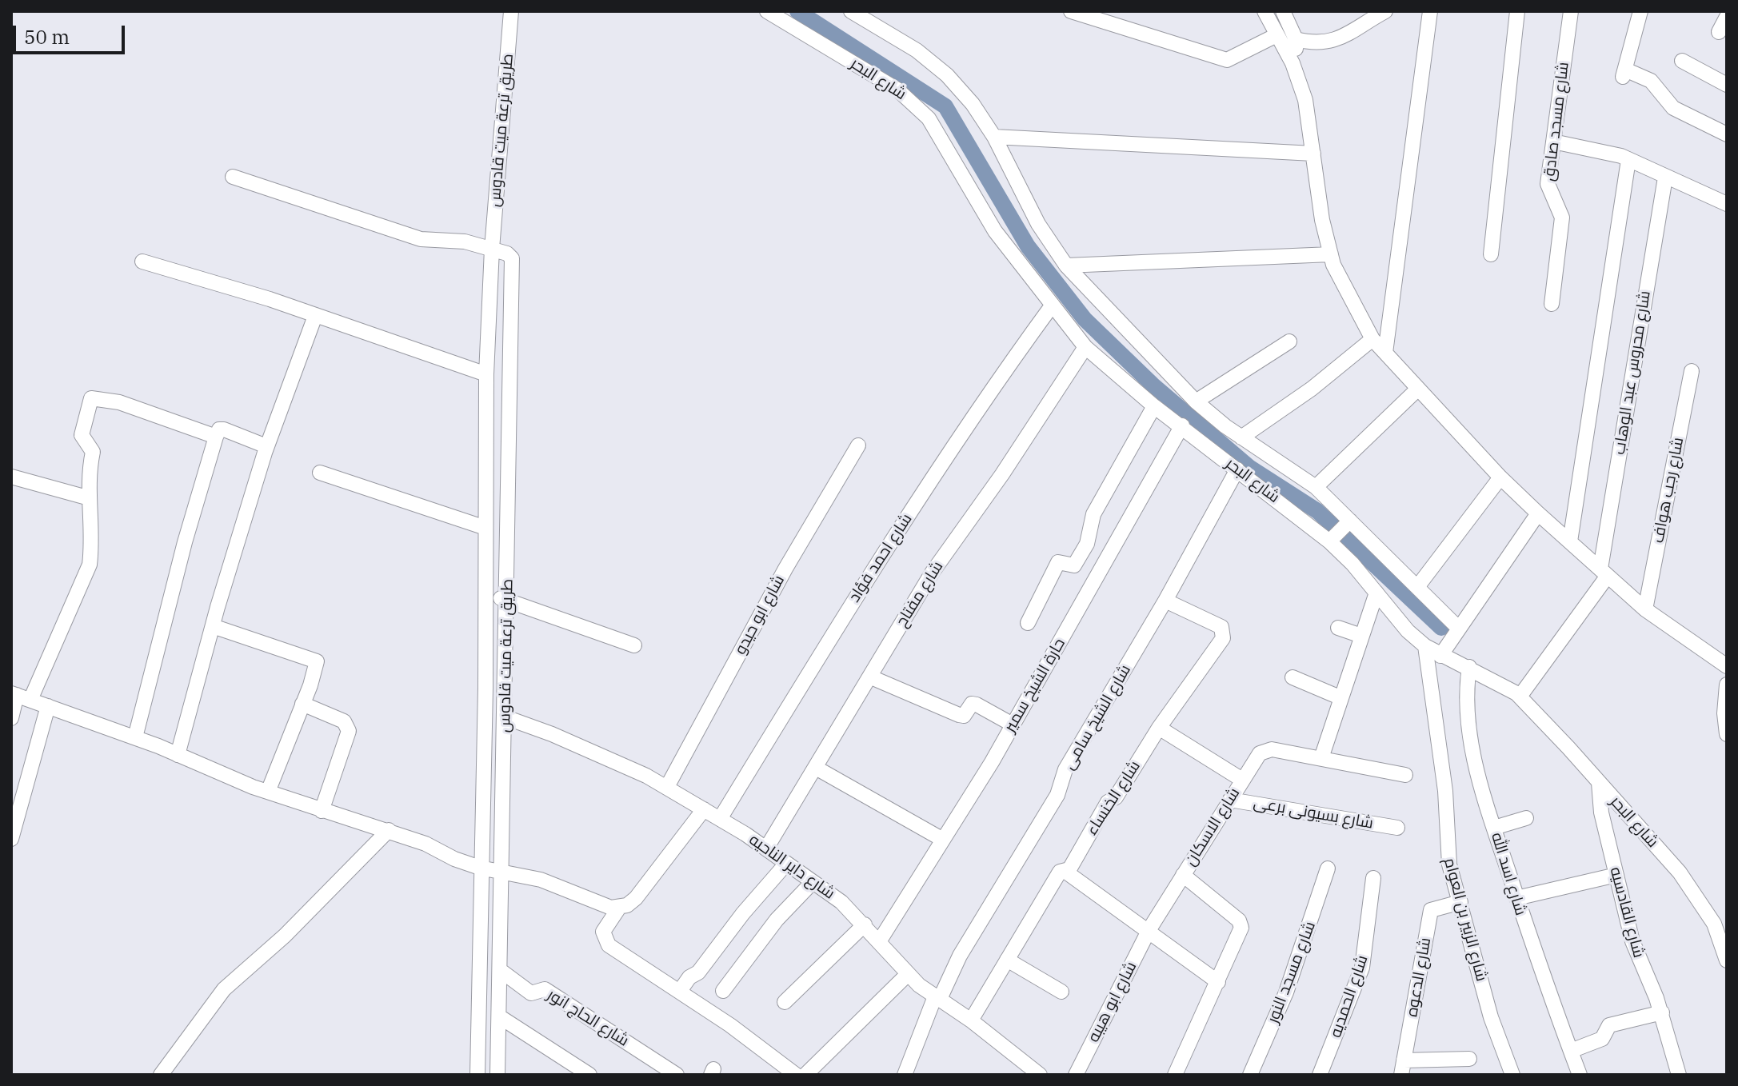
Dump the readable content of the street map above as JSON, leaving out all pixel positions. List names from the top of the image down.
{
  "streets": {
    "street": [
      "شارع البحر",
      "شارع مسجد صادق",
      "طريق ترعة ميت قادوس",
      "شارع محروس عبد الوهاب",
      "شارع رجب هواف",
      "شارع احمد فؤاد",
      "شارع مفتاح",
      "شارع ابو حيدو",
      "حارة الشيخ سمير",
      "شارع الشيخ سامى",
      "شارع الخنساء",
      "شارع بسيونى برعى",
      "شارع الاسكان",
      "شارع داير الناحيه",
      "شارع اسد الله",
      "شارع القادسيه",
      "شارع الزبير بن العوام",
      "شارع مسجد النور",
      "شارع الدعوه",
      "شارع الحمديه",
      "شارع ابو هيبه",
      "شارع الحاج انور"
    ]
  },
  "crossings": [
    ["شارع البحر", "شارع احمد فؤاد"],
    ["شارع البحر", "شارع مفتاح"],
    ["شارع البحر", "حارة الشيخ سمير"],
    ["شارع البحر", "شارع الشيخ سامى"],
    ["شارع البحر", "شارع اسد الله"],
    ["شارع البحر", "شارع القادسيه"],
    ["شارع البحر", "شارع الزبير بن العوام"],
    ["طريق ترعة ميت قادوس", "شارع داير الناحيه"],
    ["طريق ترعة ميت قادوس", "شارع الحاج انور"],
    ["شارع احمد فؤاد", "شارع داير الناحيه"],
    ["شارع مفتاح", "شارع داير الناحيه"],
    ["شارع ابو حيدو", "شارع داير الناحيه"],
    ["حارة الشيخ سمير", "شارع داير الناحيه"],
    ["شارع الشيخ سامى", "شارع الخنساء"],
    ["شارع الشيخ سامى", "شارع داير الناحيه"],
    ["شارع الخنساء", "شارع داير الناحيه"],
    ["شارع بسيونى برعى", "شارع الاسكان"],
    ["شارع الاسكان", "شارع ابو هيبه"],
    ["شارع الزبير بن العوام", "شارع الدعوه"]
  ],
  "scale_bar": "50 m"
}
